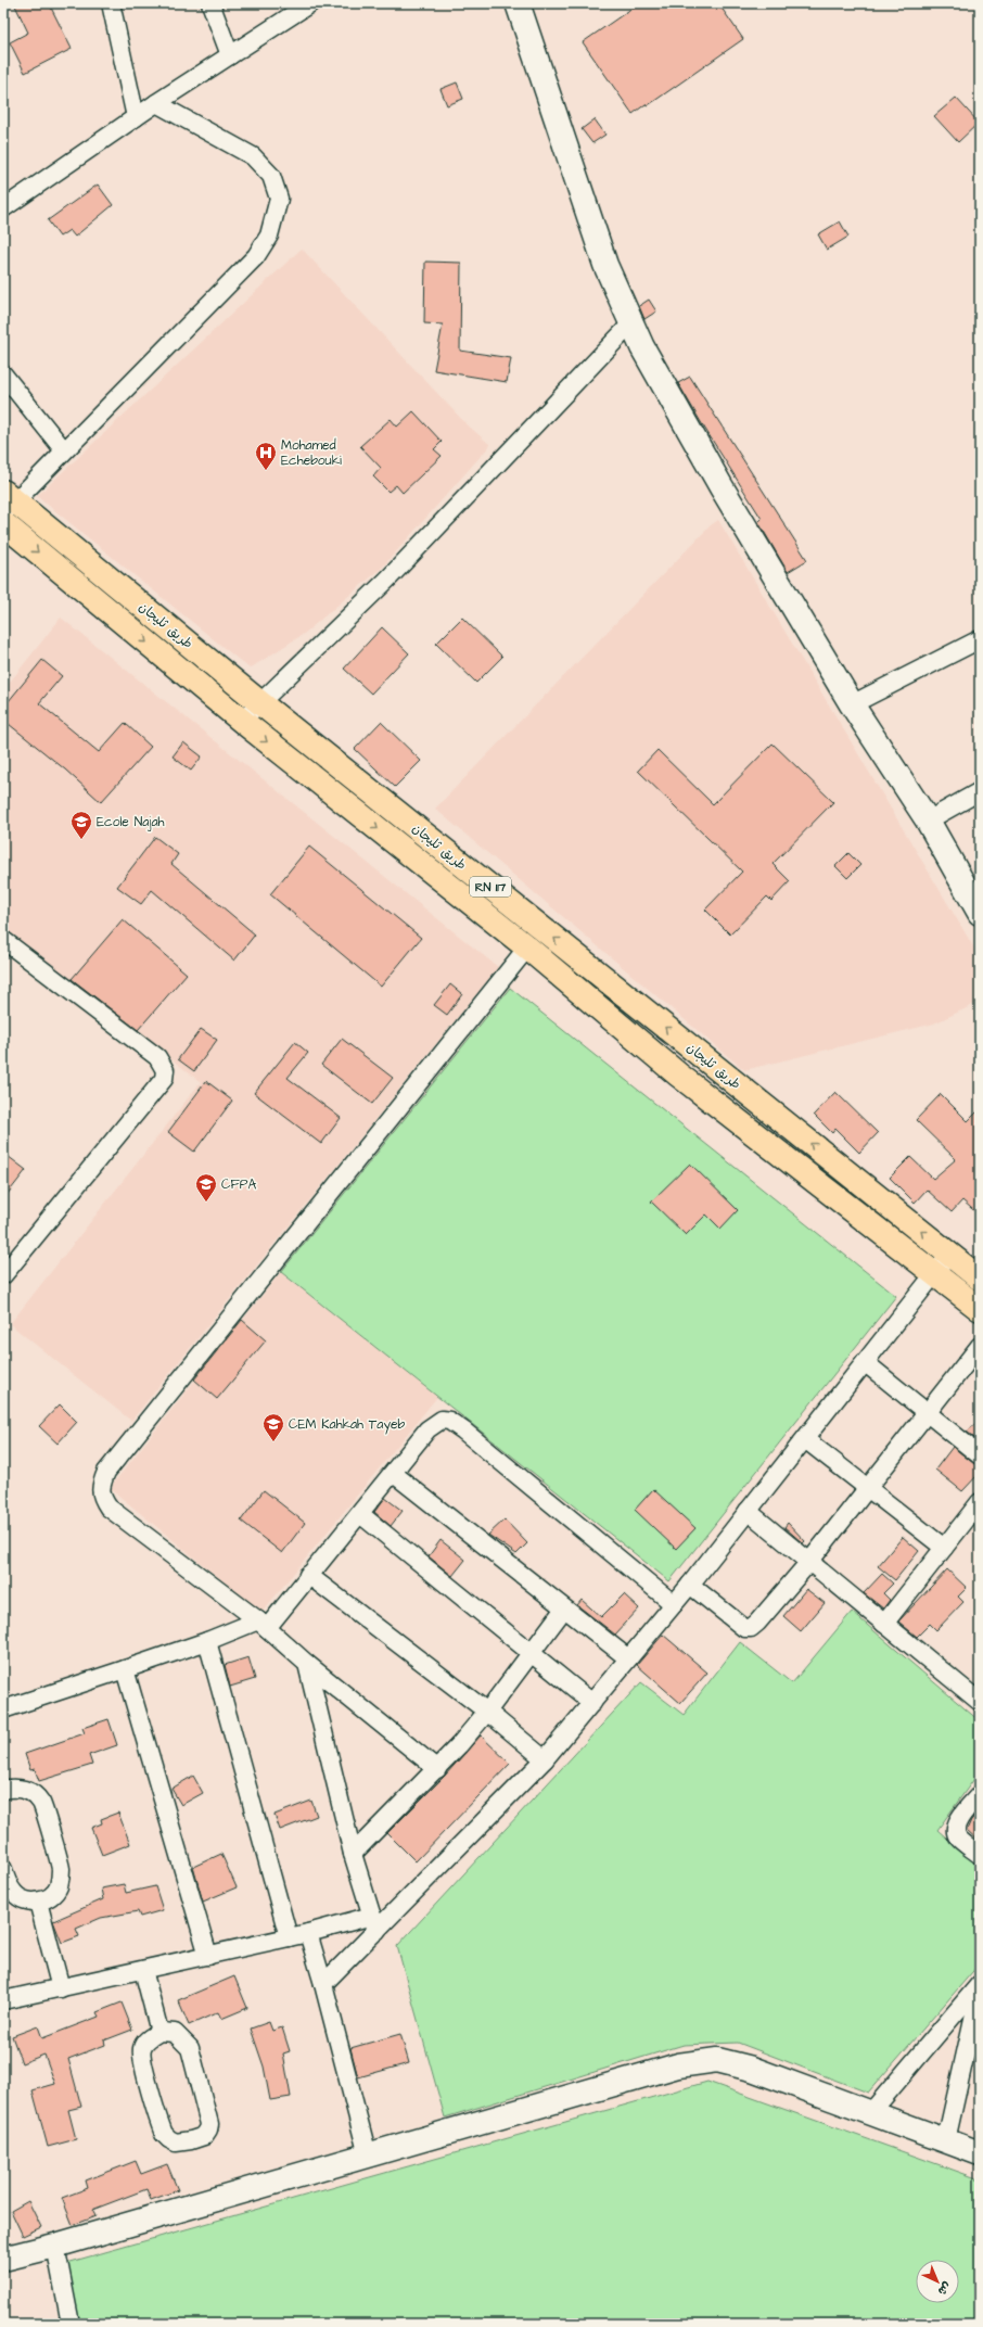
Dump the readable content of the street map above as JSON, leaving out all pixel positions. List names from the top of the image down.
{
  "streets": {
    "main road": ["طريق ثليجان", "RN 117"]
  },
  "places": {
    "hospital": ["Mohamed Echebouki"],
    "school or university": ["Ecole Najah", "CFPA", "CEM Kahkah Tayeb"]
  },
  "north": "bottom right"
}
